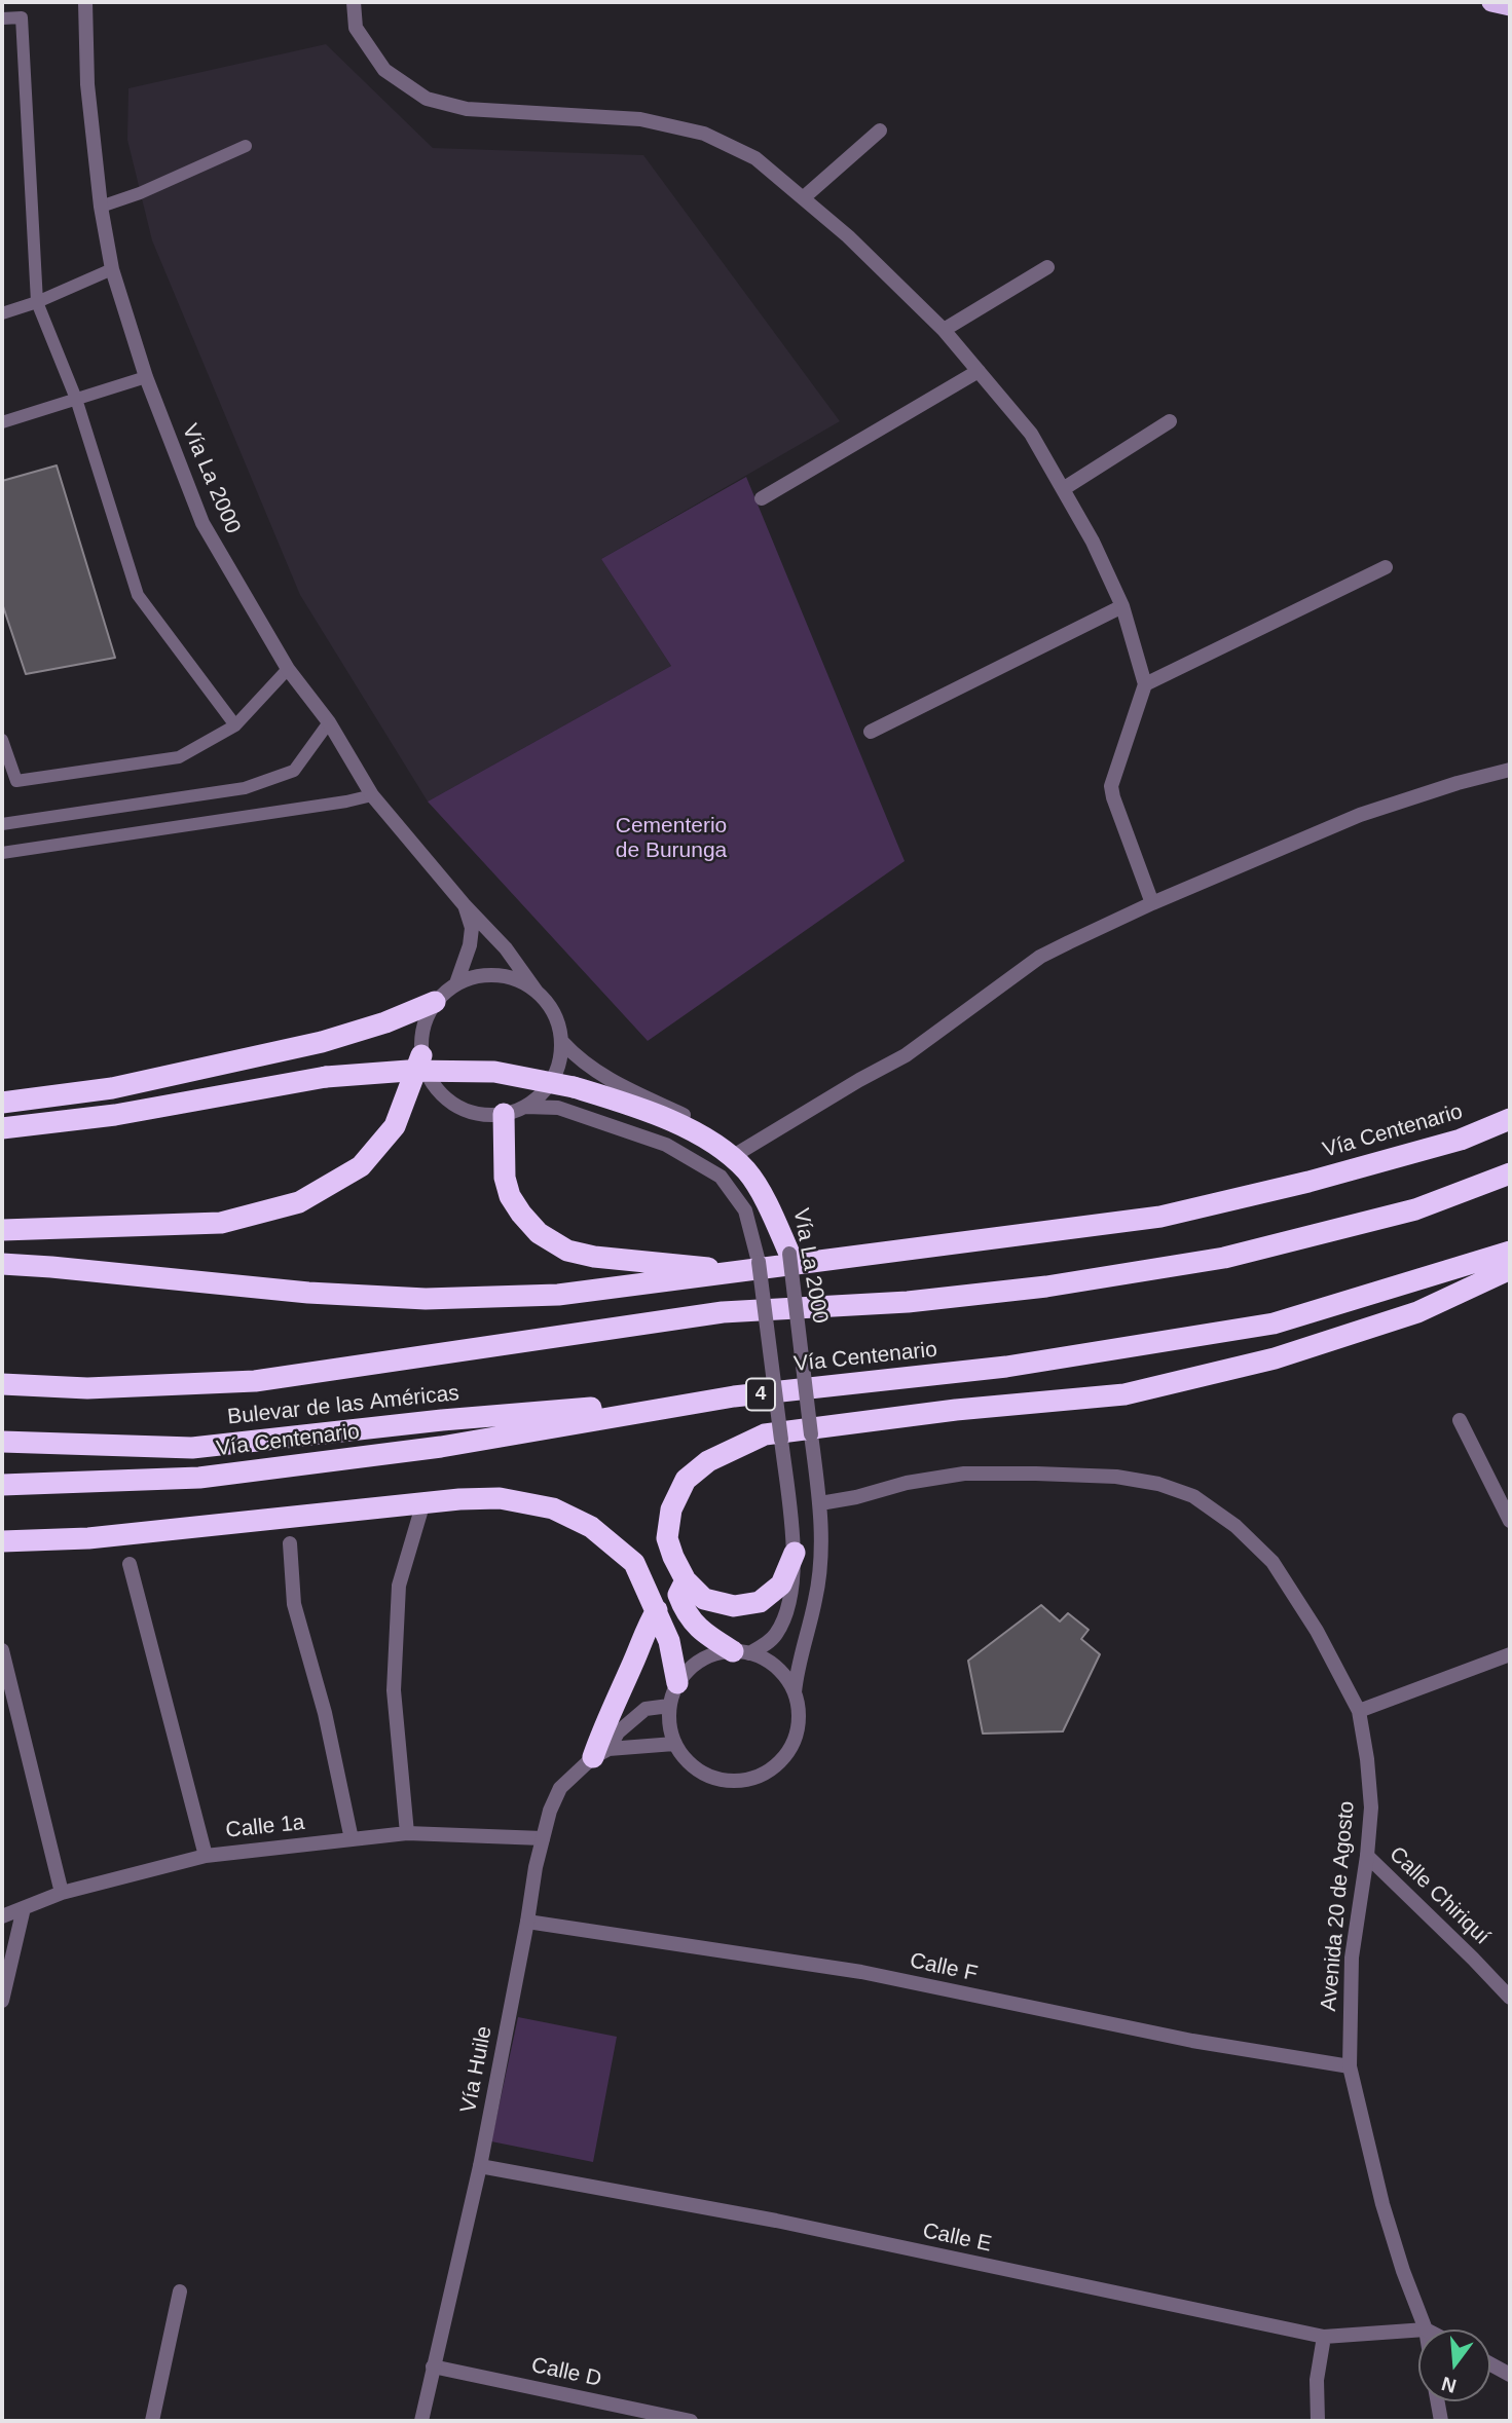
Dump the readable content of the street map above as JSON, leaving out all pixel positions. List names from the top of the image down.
{
  "streets": {
    "highway": ["Vía Centenario", "4", "Bulevar de las Américas"],
    "street": [
      "Vía La 2000",
      "Calle 1a",
      "Calle Chiriquí",
      "Avenida 20 de Agosto",
      "Calle F",
      "Vía Huile",
      "Calle E",
      "Calle D"
    ]
  },
  "crossings": [
    ["Vía La 2000", "Avenida 20 de Agosto"],
    ["Vía La 2000", "Vía Huile"],
    ["Vía Centenario", "Bulevar de las Américas"],
    ["Calle 1a", "Vía Huile"],
    ["Calle Chiriquí", "Avenida 20 de Agosto"],
    ["Avenida 20 de Agosto", "Calle F"],
    ["Calle F", "Vía Huile"],
    ["Vía Huile", "Calle E"],
    ["Vía Huile", "Calle D"]
  ],
  "parks": ["Cementerio de Burunga"],
  "north": "bottom"
}
